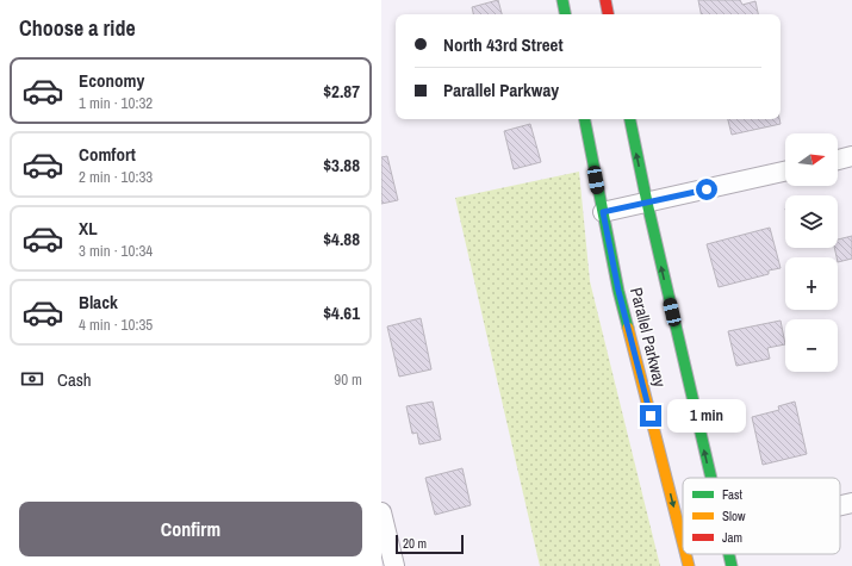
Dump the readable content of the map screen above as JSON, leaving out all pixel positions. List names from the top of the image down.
{
  "streets": {
    "main road": ["Parallel Parkway"]
  },
  "legend": ["Fast", "Slow", "Jam"],
  "scale_bar": "20 m",
  "north": "right",
  "page": {
    "heading": "Choose a ride",
    "banner": ["North 43rd Street", "Parallel Parkway"],
    "list": [
      {
        "name": "Economy",
        "note": "1 min · 10:32",
        "value": "$2.87"
      },
      {
        "name": "Comfort",
        "note": "2 min · 10:33",
        "value": "$3.88"
      },
      {
        "name": "XL",
        "note": "3 min · 10:34",
        "value": "$4.88"
      },
      {
        "name": "Black",
        "note": "4 min · 10:35",
        "value": "$4.61"
      }
    ],
    "map_buttons": ["+", "−"],
    "pay": ["Cash", "90 m"],
    "bubble": "1 min",
    "buttons": "Confirm",
    "scale": "20 m"
  }
}
